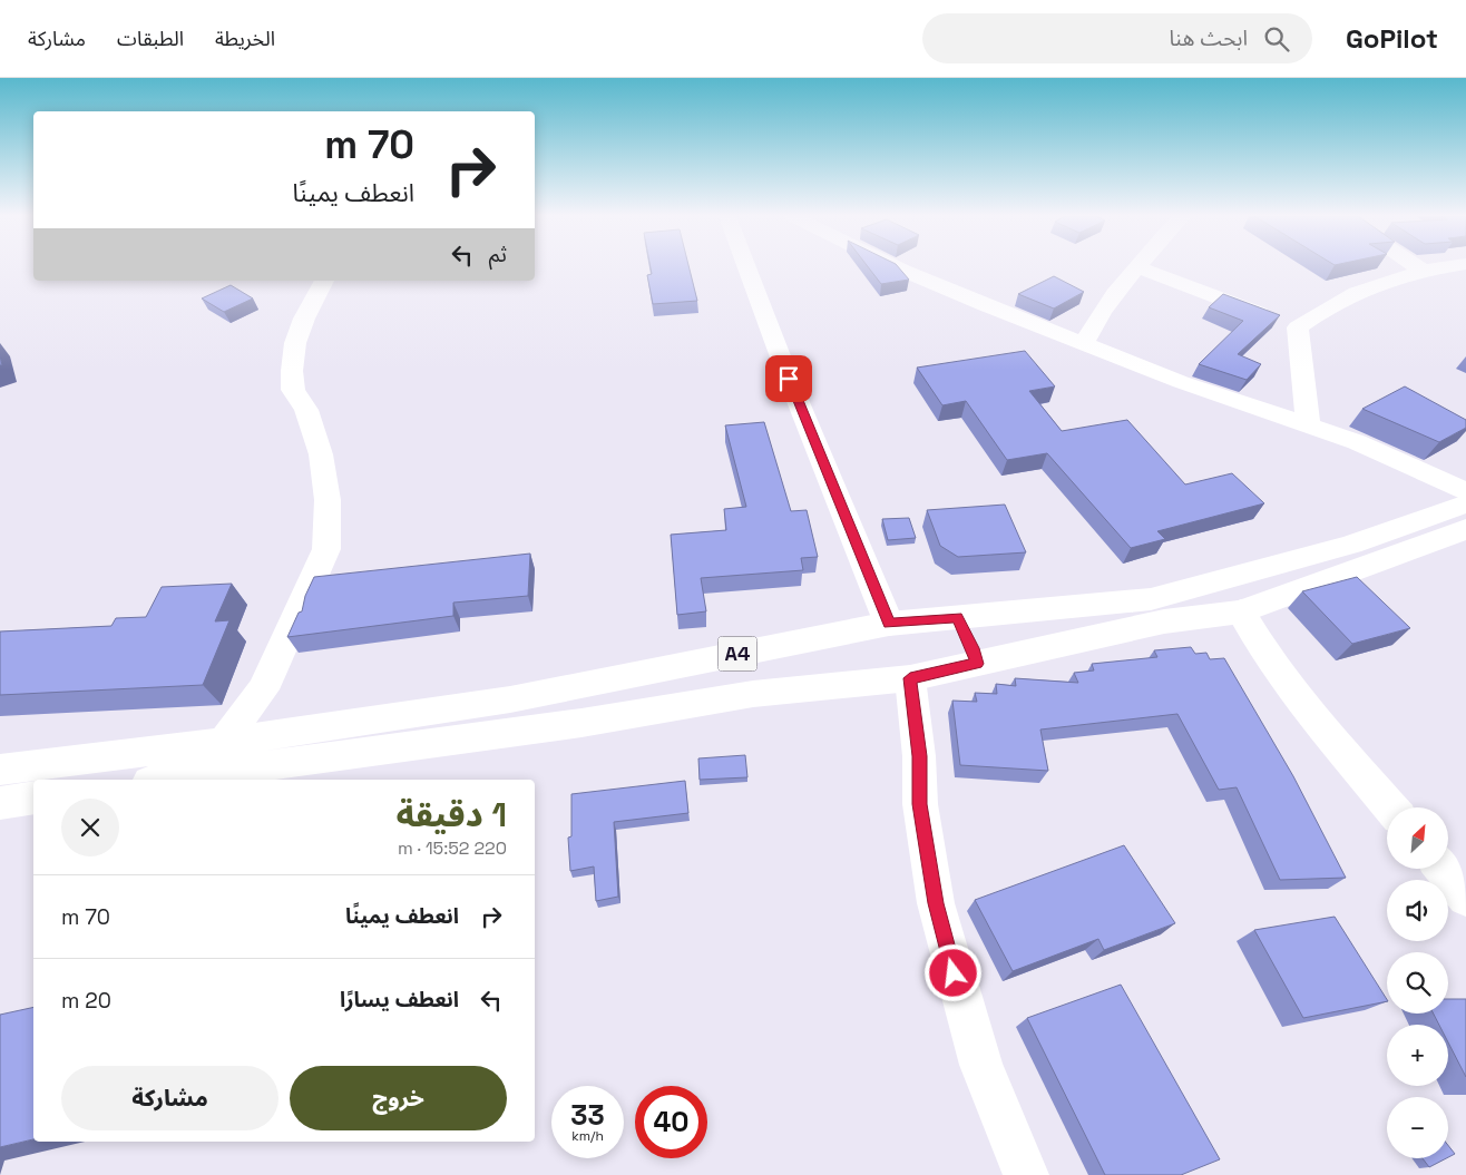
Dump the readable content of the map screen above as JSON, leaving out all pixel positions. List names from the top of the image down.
{
  "streets": {
    "main road": ["A4"]
  },
  "north": "top right",
  "page": {
    "header": "GoPilot",
    "search": "ابحث هنا",
    "nav": ["الخريطة", "الطبقات", "مشاركة"],
    "turn": ["70 m", "انعطف يمينًا"],
    "then": "ثم",
    "heading": ["1 دقيقة", "220 m · 15:52"],
    "map_buttons": ["+", "−"],
    "list": [
      {
        "name": "انعطف يمينًا",
        "value": "70 m"
      },
      {
        "name": "انعطف يسارًا",
        "value": "20 m"
      }
    ],
    "buttons": ["خروج", "مشاركة"],
    "speed": "33 km/h",
    "limit": "40"
  }
}
